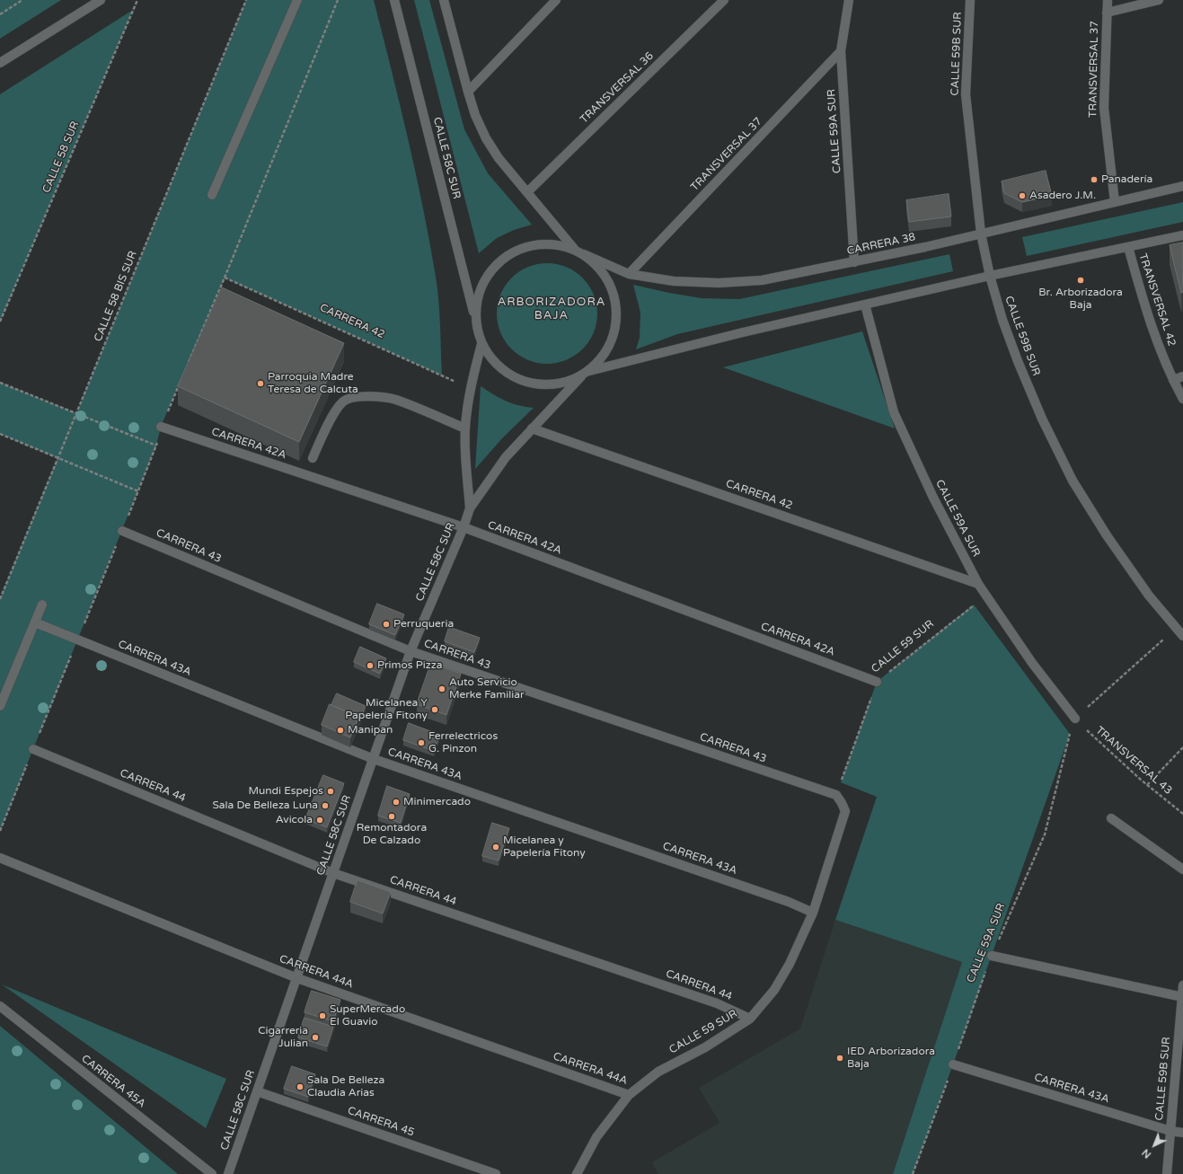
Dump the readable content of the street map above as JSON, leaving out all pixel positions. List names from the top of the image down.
{
  "streets": {
    "street": [
      "CALLE 59B SUR",
      "TRANSVERSAL 37",
      "TRANSVERSAL 36",
      "CALLE 59A SUR",
      "CALLE 58C SUR",
      "CARRERA 38",
      "TRANSVERSAL 42",
      "CARRERA 42",
      "CARRERA 42A",
      "CARRERA 43",
      "CALLE 59 SUR",
      "CARRERA 43A",
      "CARRERA 44",
      "CARRERA 44A",
      "CARRERA 45A",
      "CARRERA 45"
    ],
    "path": ["CALLE 58 SUR", "CALLE 58 BIS SUR", "TRANSVERSAL 43"]
  },
  "crossings": [
    ["CALLE 59B SUR", "CARRERA 38"],
    ["CALLE 59B SUR", "CARRERA 43A"],
    ["TRANSVERSAL 37", "CALLE 59A SUR"],
    ["TRANSVERSAL 37", "CARRERA 38"],
    ["CALLE 59A SUR", "CARRERA 38"],
    ["CALLE 59A SUR", "CARRERA 42"],
    ["CALLE 59A SUR", "CALLE 59 SUR"],
    ["CALLE 59A SUR", "CARRERA 43A"],
    ["CALLE 59A SUR", "TRANSVERSAL 43"],
    ["CALLE 58C SUR", "CARRERA 42"],
    ["CALLE 58C SUR", "CARRERA 42A"],
    ["CALLE 58C SUR", "CARRERA 43"],
    ["CALLE 58C SUR", "CARRERA 43A"],
    ["CALLE 58C SUR", "CARRERA 44"],
    ["CALLE 58C SUR", "CARRERA 44A"],
    ["CALLE 58C SUR", "CARRERA 45"],
    ["CARRERA 42A", "CALLE 59 SUR"],
    ["CARRERA 43", "CALLE 59 SUR"],
    ["CALLE 59 SUR", "CARRERA 43A"],
    ["CALLE 59 SUR", "CARRERA 44"],
    ["CALLE 59 SUR", "CARRERA 44A"]
  ],
  "districts": ["ARBORIZADORA BAJA"],
  "places": [
    "Panadería",
    "Asadero J.M.",
    "Br. Arborizadora Baja",
    "Parroquia Madre Teresa de Calcuta",
    "Perruqueria",
    "Primos Pizza",
    "Auto Servicio Merke Familiar",
    "Micelanea Y Papelería Fitony",
    "Manipan",
    "Ferrelectricos G. Pinzon",
    "Mundi Espejos",
    "Minimercado",
    "Sala De Belleza Luna",
    "Remontadora De Calzado",
    "Avicola",
    "Micelanea y Papelería Fitony",
    "SuperMercado El Guavio",
    "Cigarreria Julian",
    "IED Arborizadora Baja",
    "Sala De Belleza Claudia Arias"
  ],
  "north": "bottom left"
}
